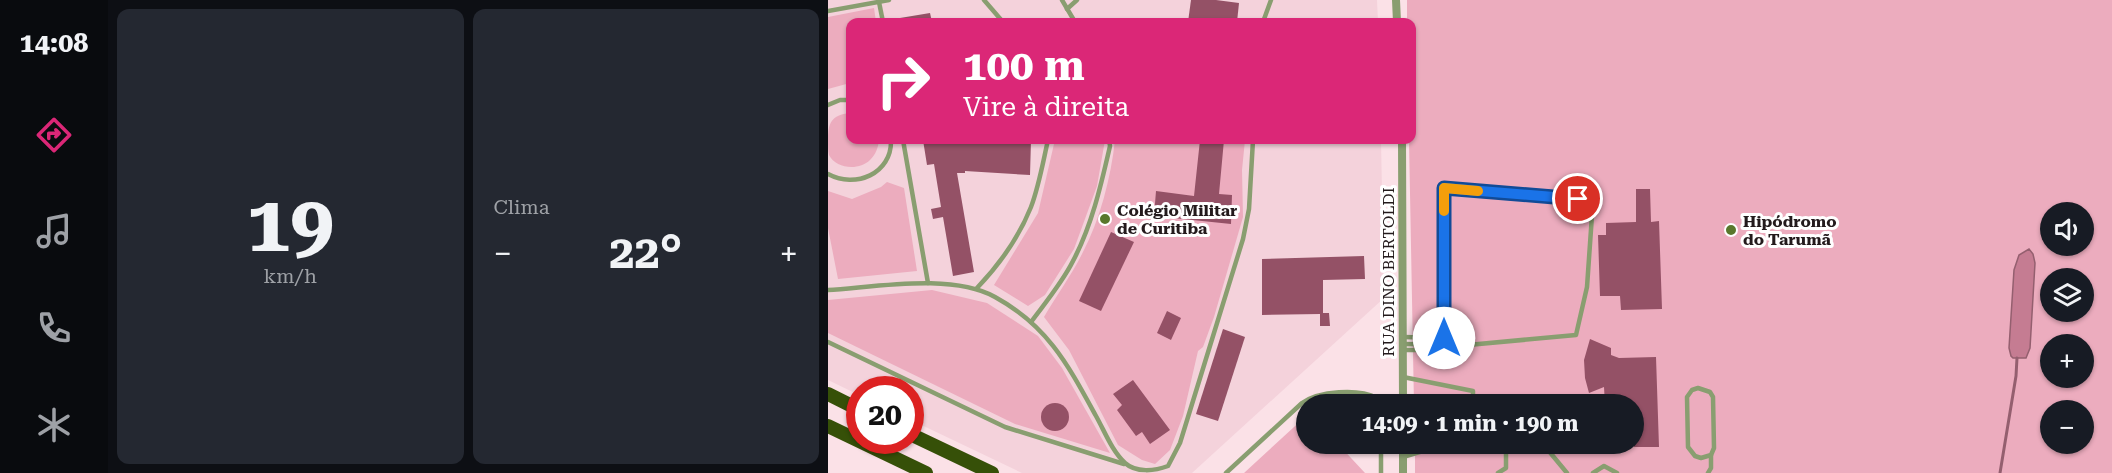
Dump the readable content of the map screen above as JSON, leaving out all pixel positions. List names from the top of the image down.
{
  "streets": {
    "street": ["RUA DINO BERTOLDI"]
  },
  "places": ["Colégio Militar de Curitiba", "Hipódromo do Tarumã"],
  "page": {
    "tabs": "14:08",
    "tile": [
      ["19", "km/h"],
      "Clima"
    ],
    "turn": ["100 m", "Vire à direita"],
    "map_buttons": ["+", "−"],
    "heat": ["−", "22°", "+"],
    "limit": "20",
    "trip": "14:09 · 1 min · 190 m"
  }
}
